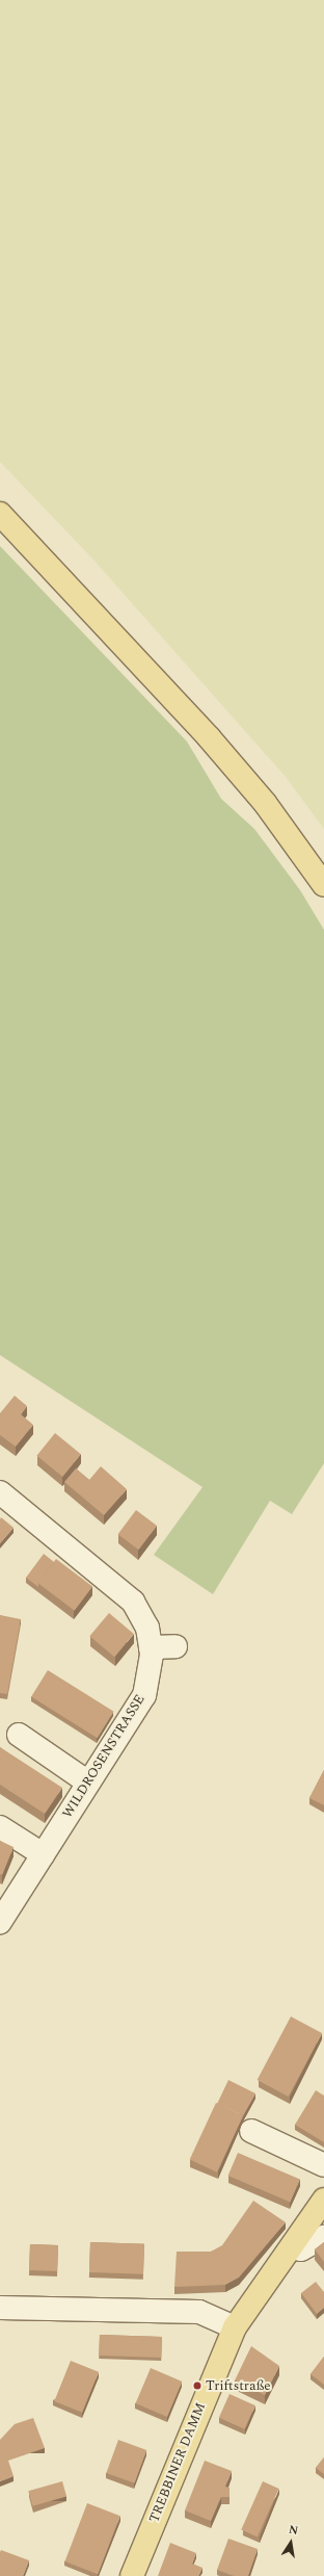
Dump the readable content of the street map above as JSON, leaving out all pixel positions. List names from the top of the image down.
{
  "streets": {
    "main road": ["TREBBINER DAMM"],
    "street": ["WILDROSENSTRASSE"]
  },
  "places": ["Triftstraße"],
  "north": "top"
}
